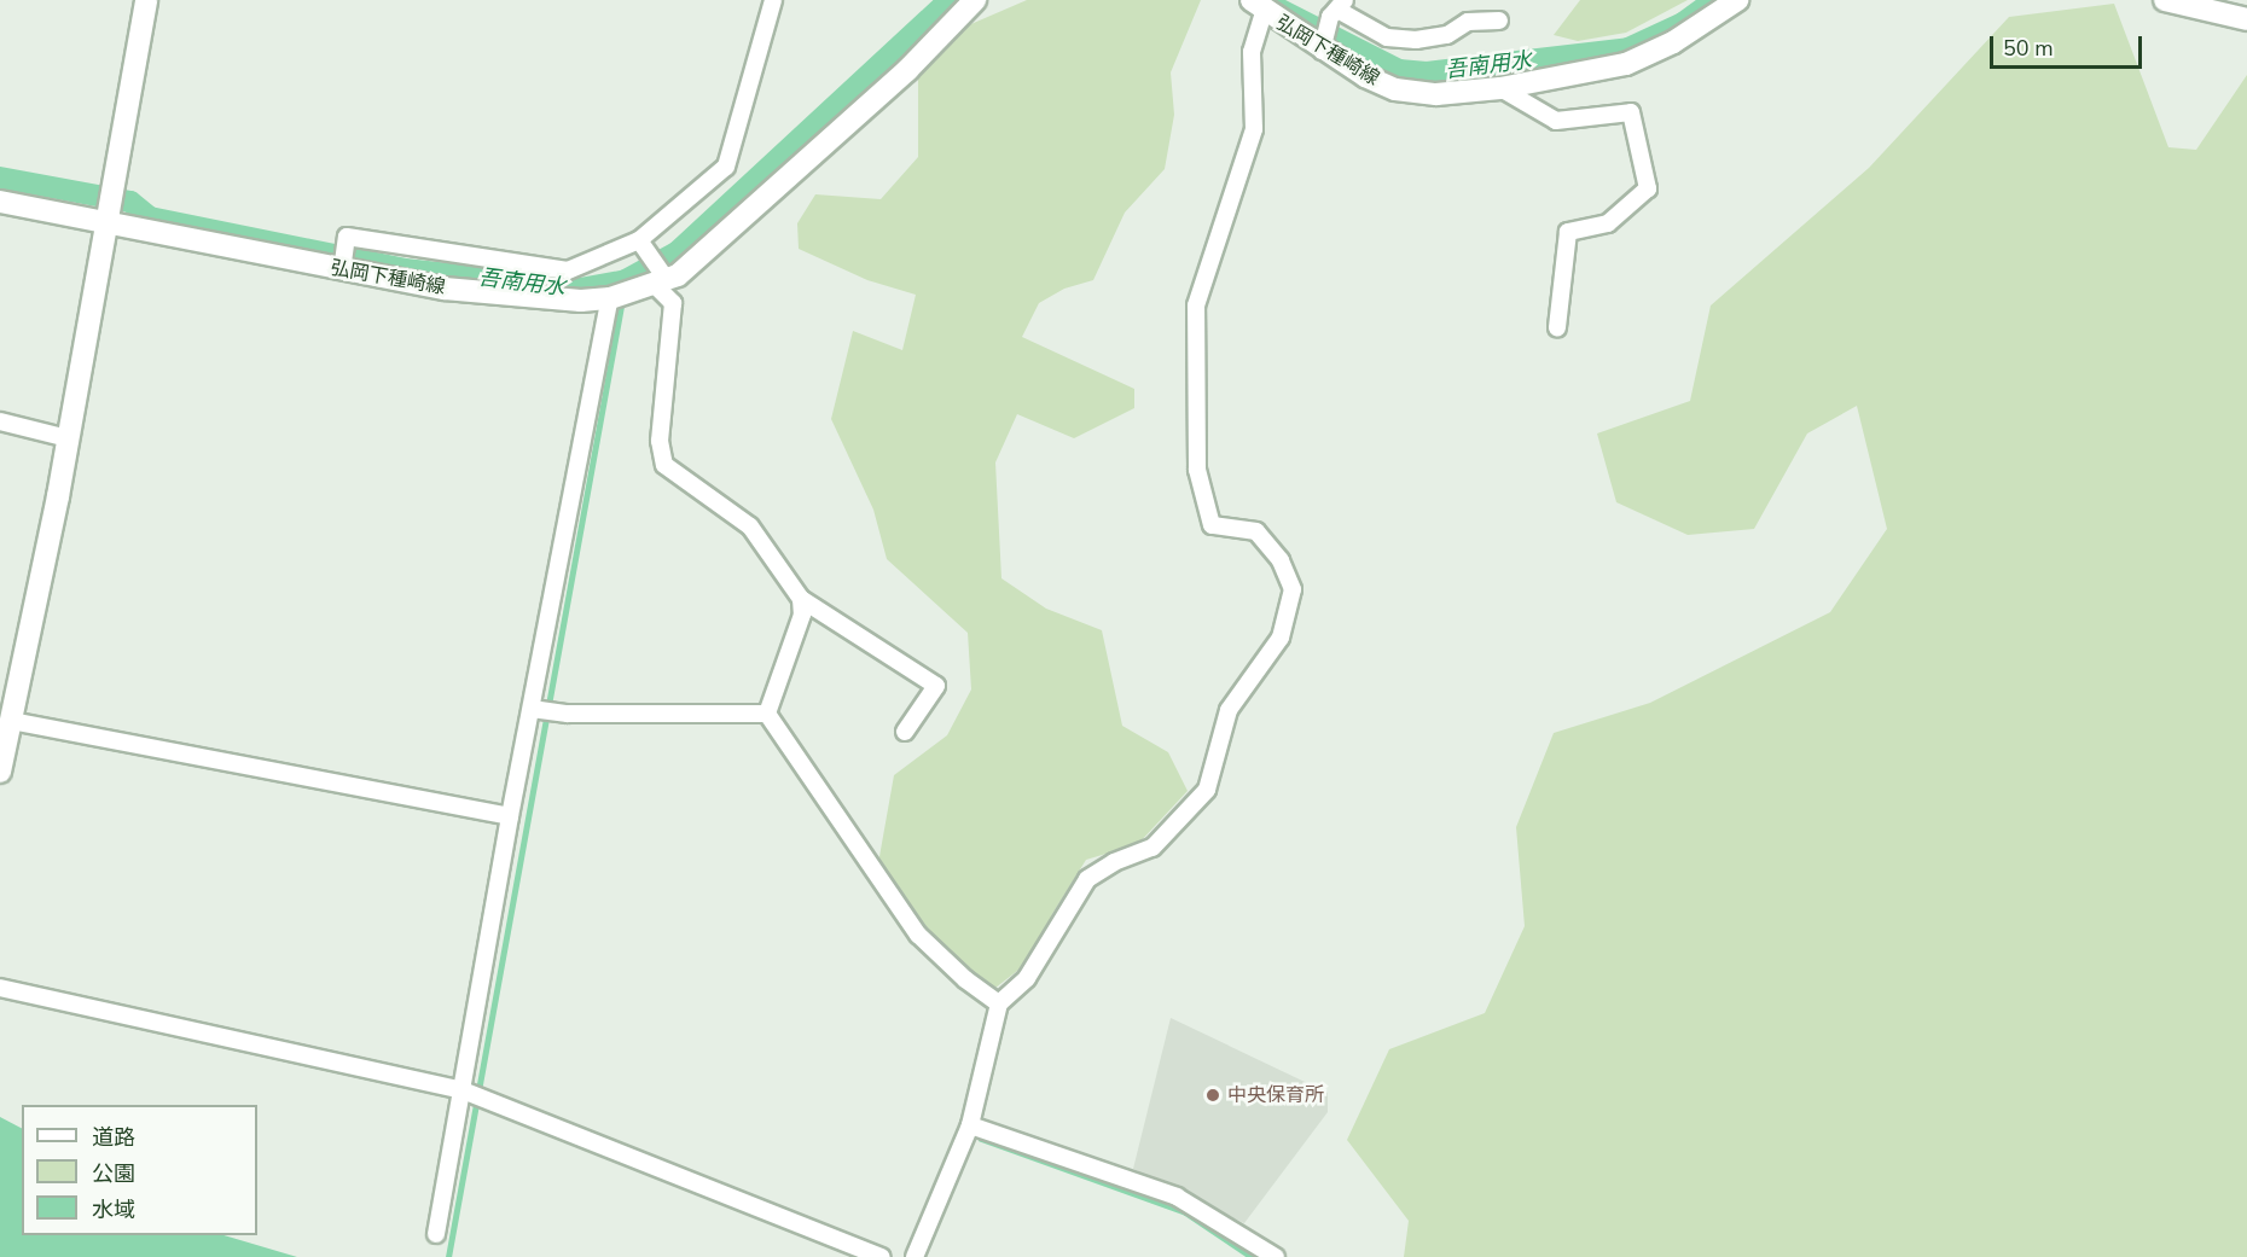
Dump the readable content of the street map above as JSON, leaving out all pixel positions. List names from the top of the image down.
{
  "streets": {
    "main road": ["弘岡下種崎線"]
  },
  "water": ["吾南用水"],
  "places": ["中央保育所"],
  "legend": ["道路", "公園", "水域"],
  "scale_bar": "50 m"
}
